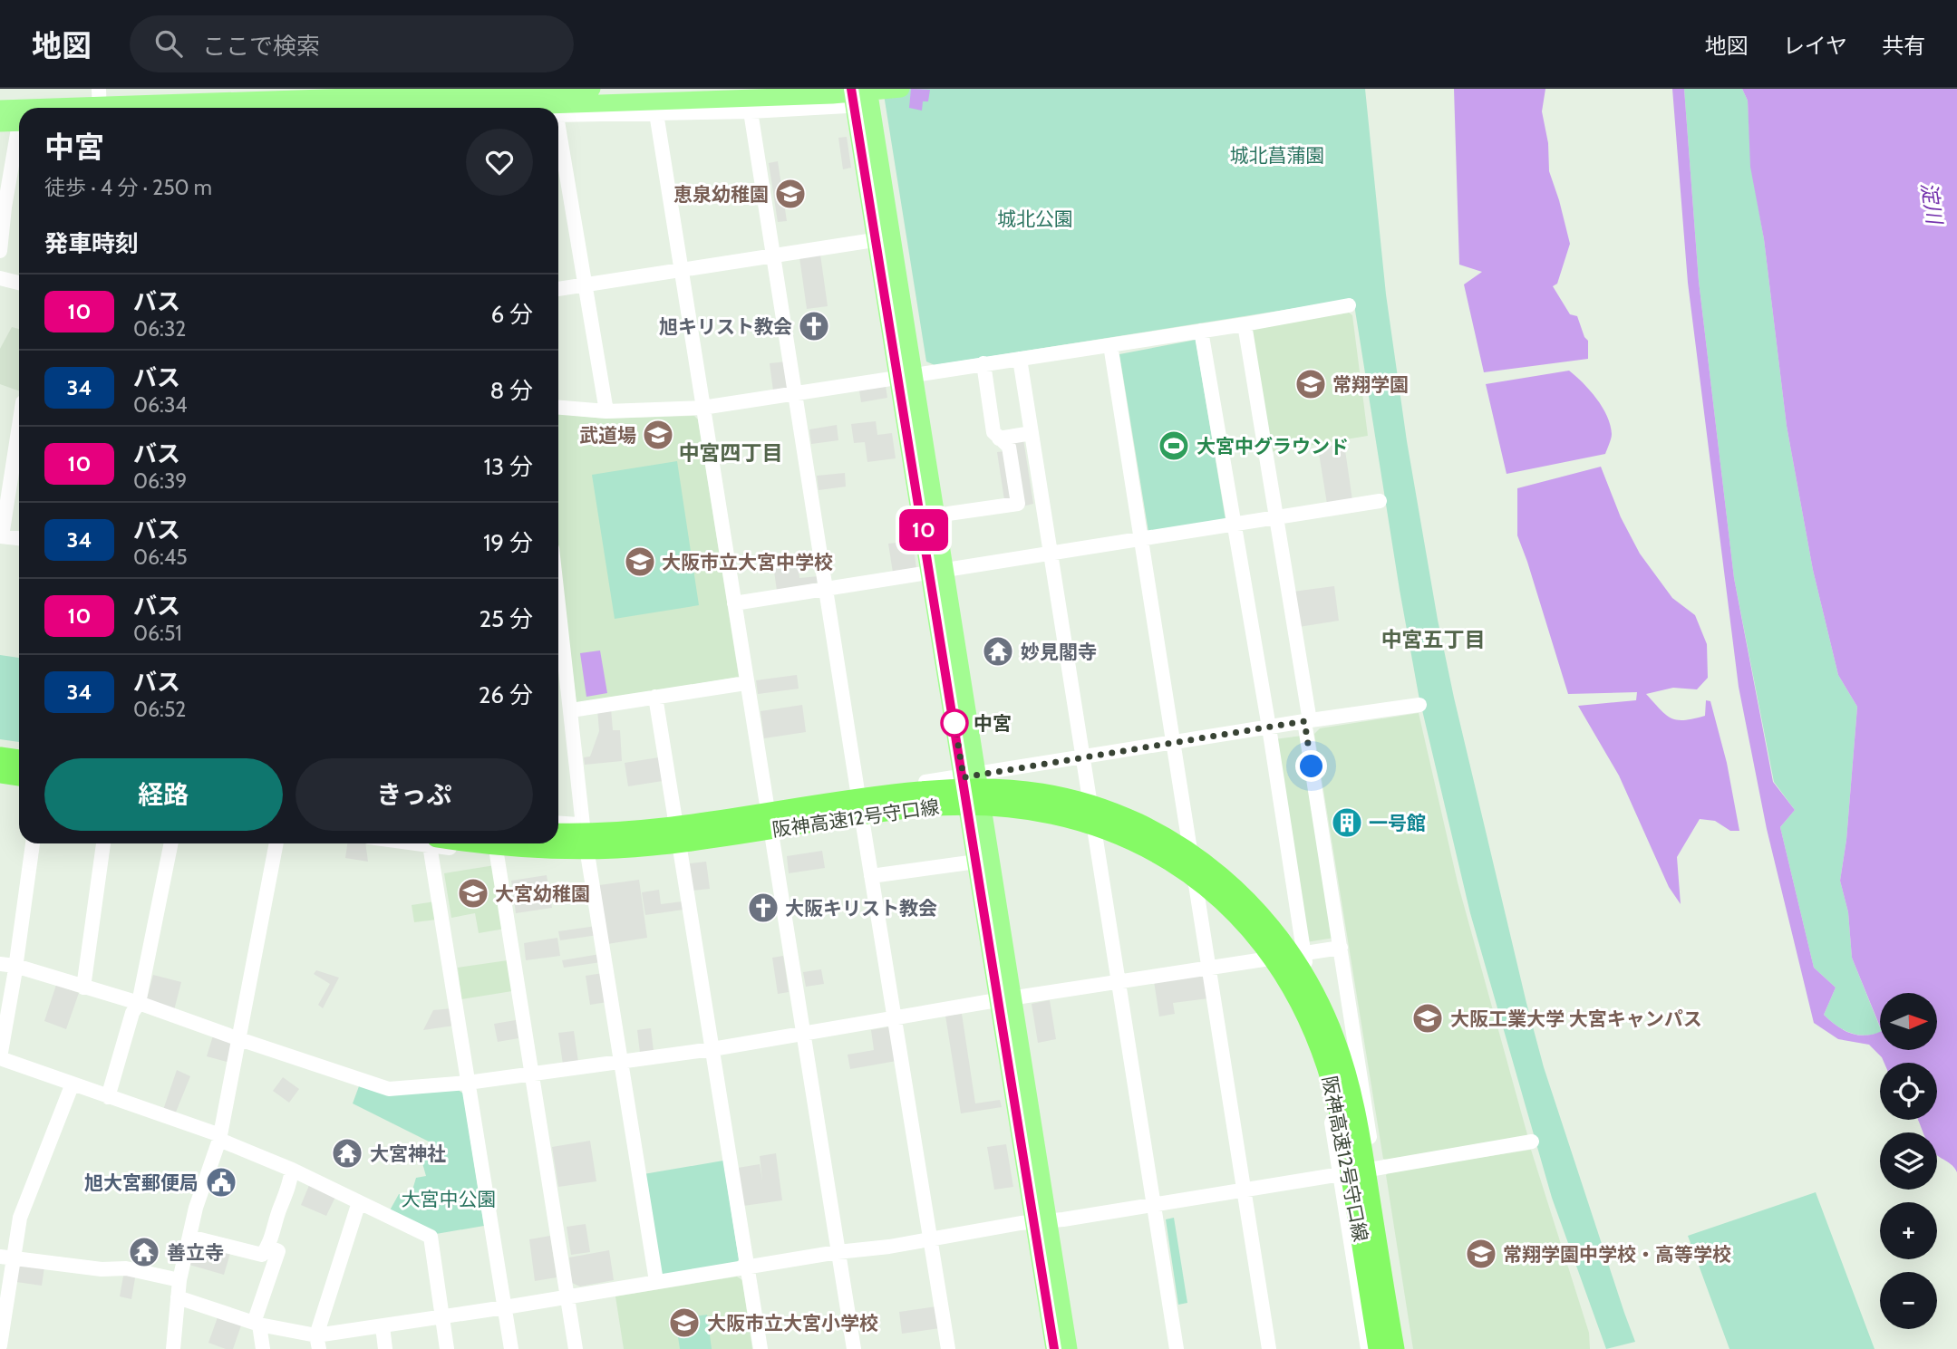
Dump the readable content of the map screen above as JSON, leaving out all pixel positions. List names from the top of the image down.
{
  "streets": {
    "highway": ["阪神高速12号守口線"]
  },
  "districts": ["中宮四丁目", "中宮五丁目"],
  "water": ["淀川"],
  "parks": ["城北菖蒲園", "城北公園", "大宮中公園"],
  "places": {
    "school or university": [
      "恵泉幼稚園",
      "常翔学園",
      "武道場",
      "大阪市立大宮中学校",
      "大宮幼稚園",
      "大阪工業大学 大宮キャンパス",
      "常翔学園中学校・高等学校",
      "大阪市立大宮小学校"
    ],
    "church": ["旭キリスト教会", "大阪キリスト教会"],
    "sports": ["大宮中グラウンド"],
    "temple": ["妙見閣寺", "大宮神社", "善立寺"],
    "other": ["中宮"],
    "building": ["一号館"],
    "public building": ["旭大宮郵便局"]
  },
  "lines": ["bus line 10"],
  "north": "right",
  "page": {
    "header": "地図",
    "search": "ここで検索",
    "nav": ["地図", "レイヤ", "共有"],
    "on_map": "10",
    "heading": [
      ["中宮", "徒歩 · 4 分 · 250 m"],
      "発車時刻"
    ],
    "list": [
      {
        "mark": "10",
        "name": "バス",
        "note": "06:32",
        "value": "6 分"
      },
      {
        "mark": "34",
        "name": "バス",
        "note": "06:34",
        "value": "8 分"
      },
      {
        "mark": "10",
        "name": "バス",
        "note": "06:39",
        "value": "13 分"
      },
      {
        "mark": "34",
        "name": "バス",
        "note": "06:45",
        "value": "19 分"
      },
      {
        "mark": "10",
        "name": "バス",
        "note": "06:51",
        "value": "25 分"
      },
      {
        "mark": "34",
        "name": "バス",
        "note": "06:52",
        "value": "26 分"
      }
    ],
    "buttons": ["経路", "きっぷ"],
    "map_buttons": ["+", "−"]
  }
}
